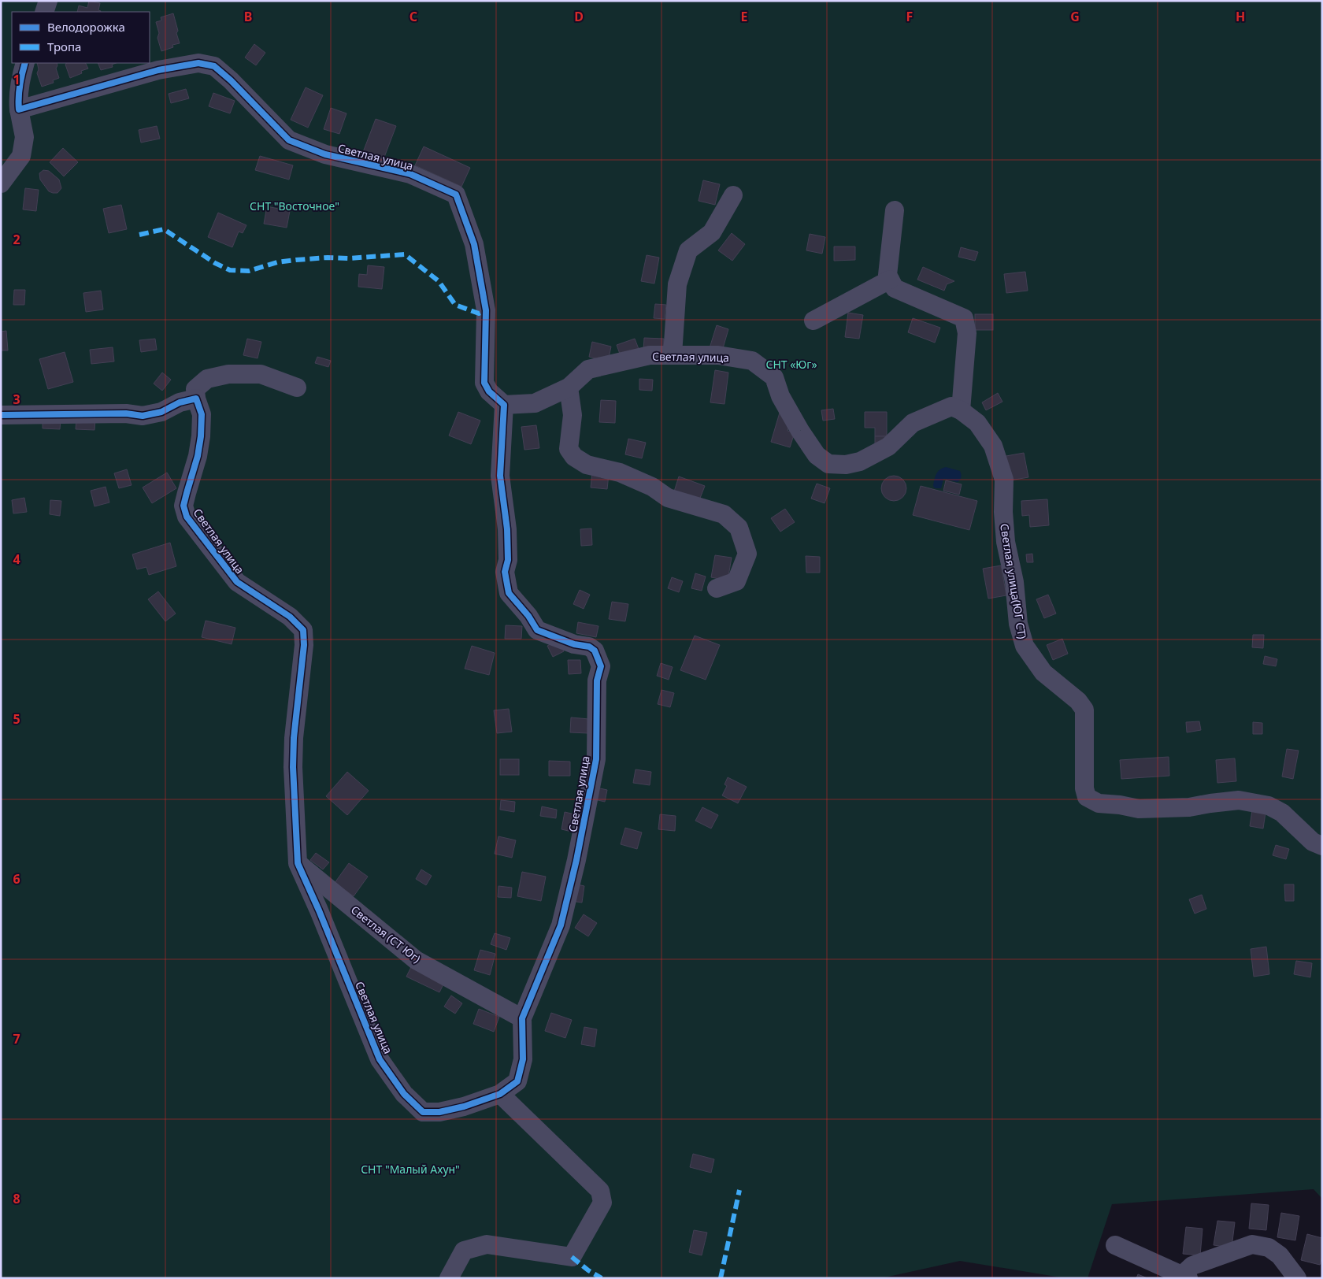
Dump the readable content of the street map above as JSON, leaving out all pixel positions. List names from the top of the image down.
{
  "streets": {
    "street": ["Светлая улица", "Светлая улица(ЮГ СТ)", "Светлая (СТ Юг)"]
  },
  "crossings": [
    ["Светлая улица", "Светлая улица(ЮГ СТ)"],
    ["Светлая улица", "Светлая (СТ Юг)"]
  ],
  "parks": ["СНТ \"Восточное\"", "СНТ «Юг»", "СНТ \"Малый Ахун\""],
  "legend": ["Велодорожка", "Тропа"],
  "grid": {
    "columns": [
      "B",
      "C",
      "D",
      "E",
      "F",
      "G",
      "H"
    ],
    "rows": [
      "1",
      "2",
      "3",
      "4",
      "5",
      "6",
      "7",
      "8"
    ]
  }
}
